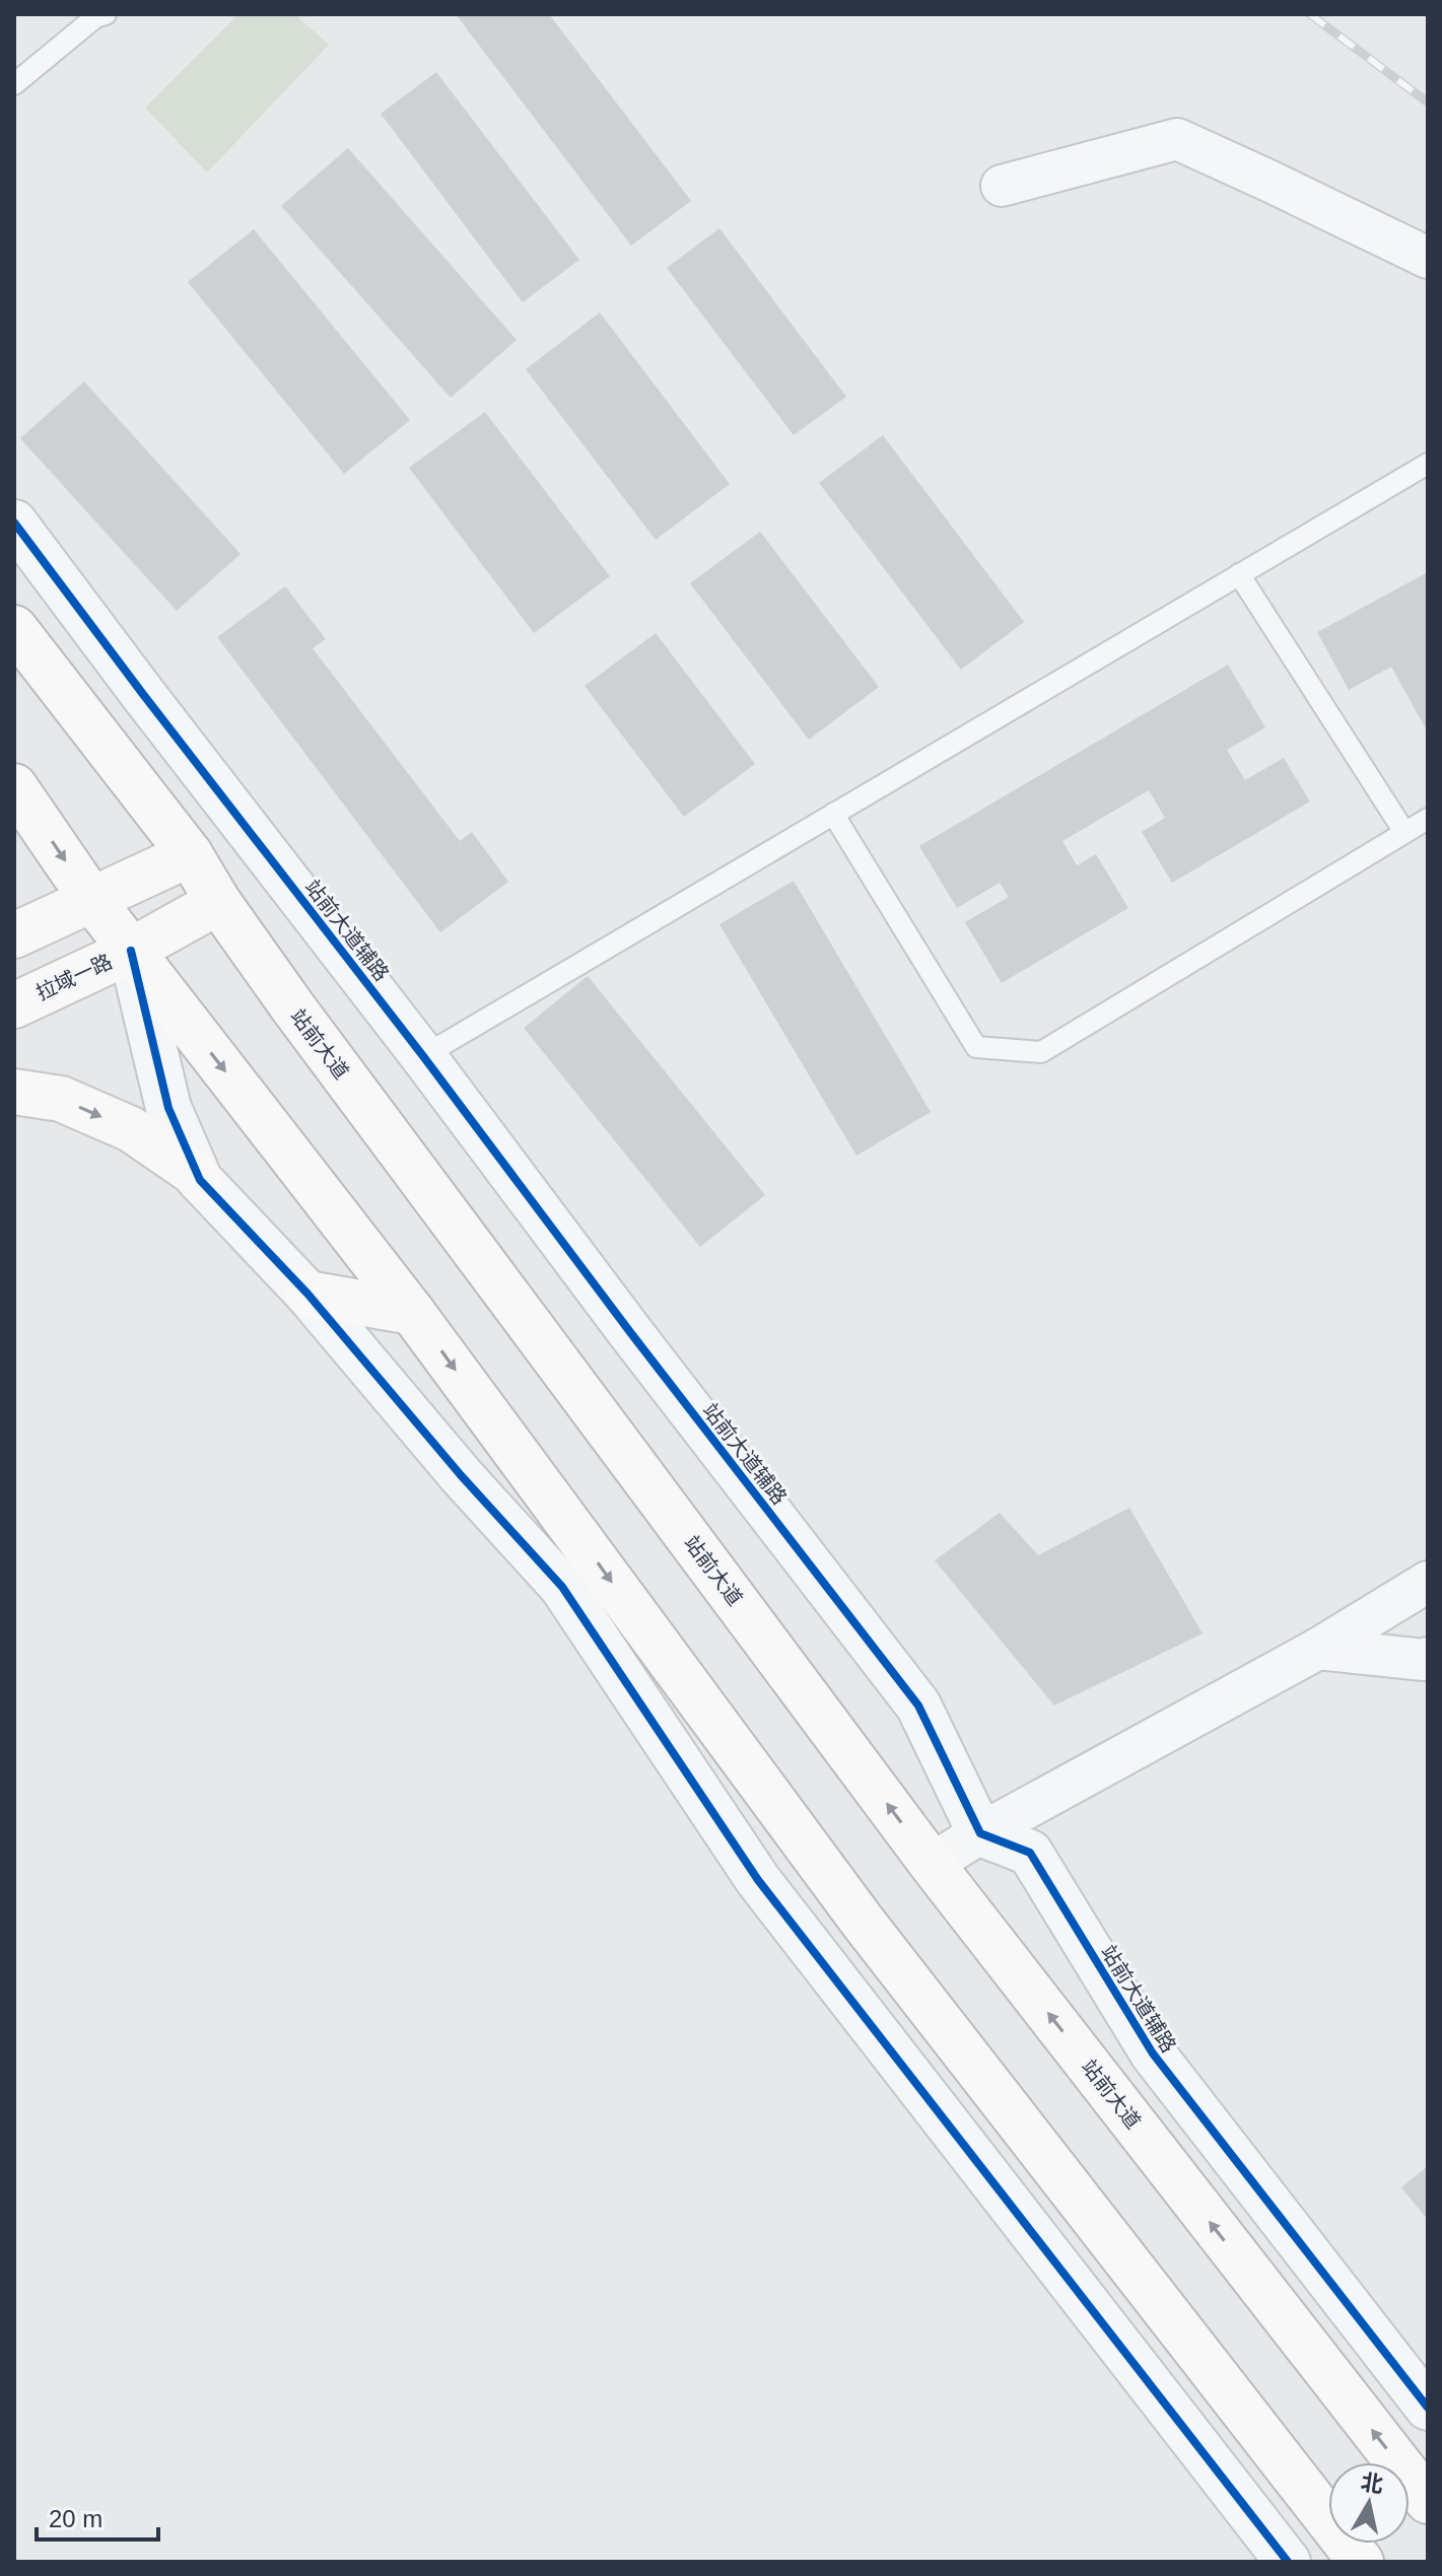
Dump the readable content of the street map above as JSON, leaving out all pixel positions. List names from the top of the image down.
{
  "streets": {
    "main road": ["拉域一路", "站前大道"],
    "street": ["站前大道辅路"]
  },
  "crossings": [
    ["拉域一路", "站前大道"]
  ],
  "scale_bar": "20 m",
  "north": "top"
}
